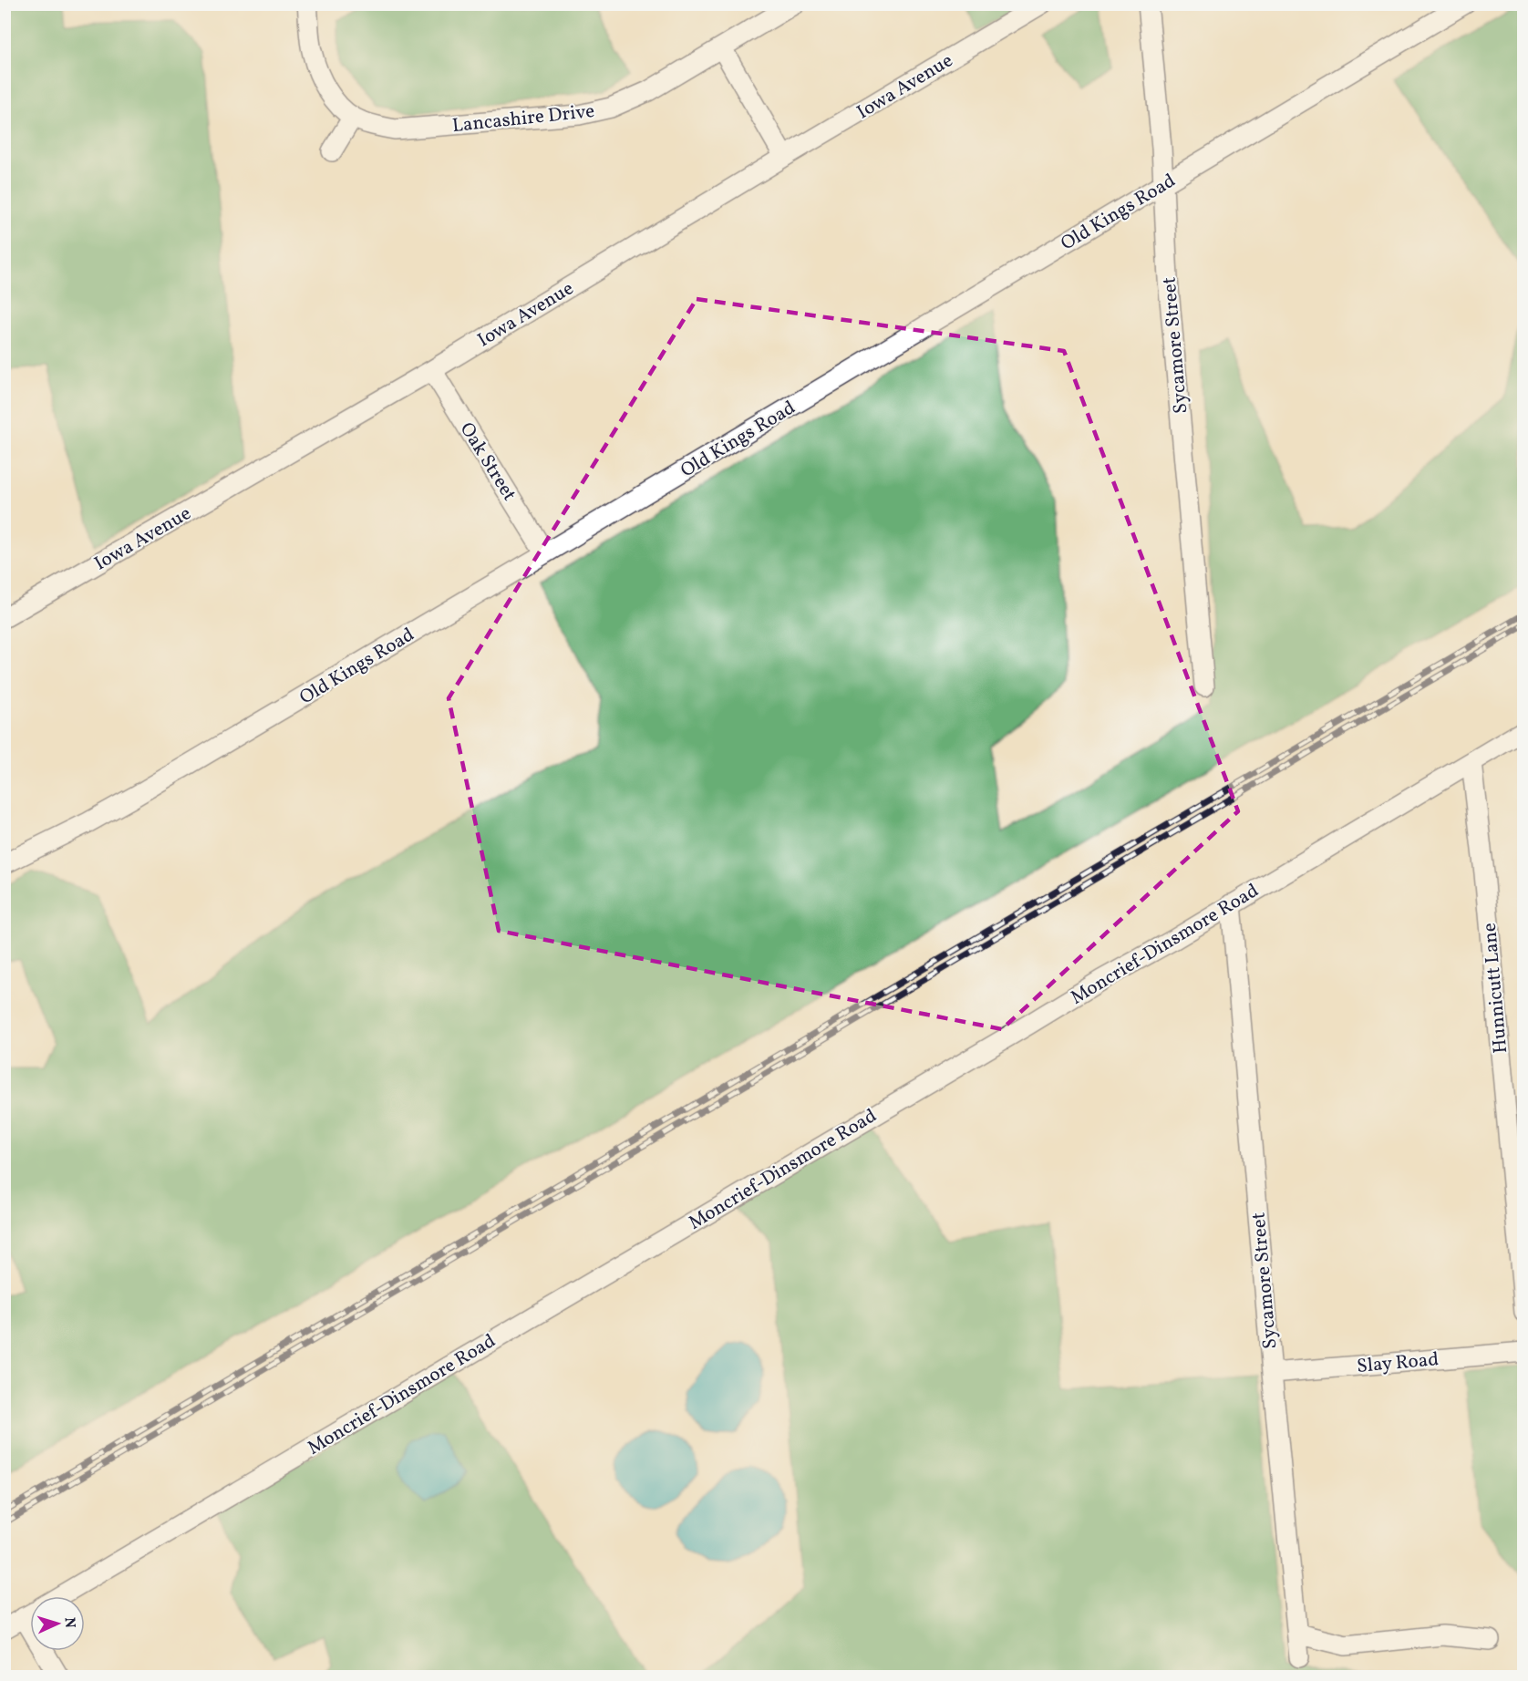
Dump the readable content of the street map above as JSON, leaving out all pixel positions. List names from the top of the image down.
{
  "streets": {
    "street": [
      "Iowa Avenue",
      "Lancashire Drive",
      "Old Kings Road",
      "Sycamore Street",
      "Oak Street",
      "Moncrief-Dinsmore Road",
      "Hunnicutt Lane",
      "Slay Road"
    ]
  },
  "crossings": [
    ["Iowa Avenue", "Oak Street"],
    ["Old Kings Road", "Sycamore Street"],
    ["Old Kings Road", "Oak Street"],
    ["Sycamore Street", "Moncrief-Dinsmore Road"],
    ["Sycamore Street", "Slay Road"],
    ["Moncrief-Dinsmore Road", "Hunnicutt Lane"]
  ],
  "north": "right"
}
